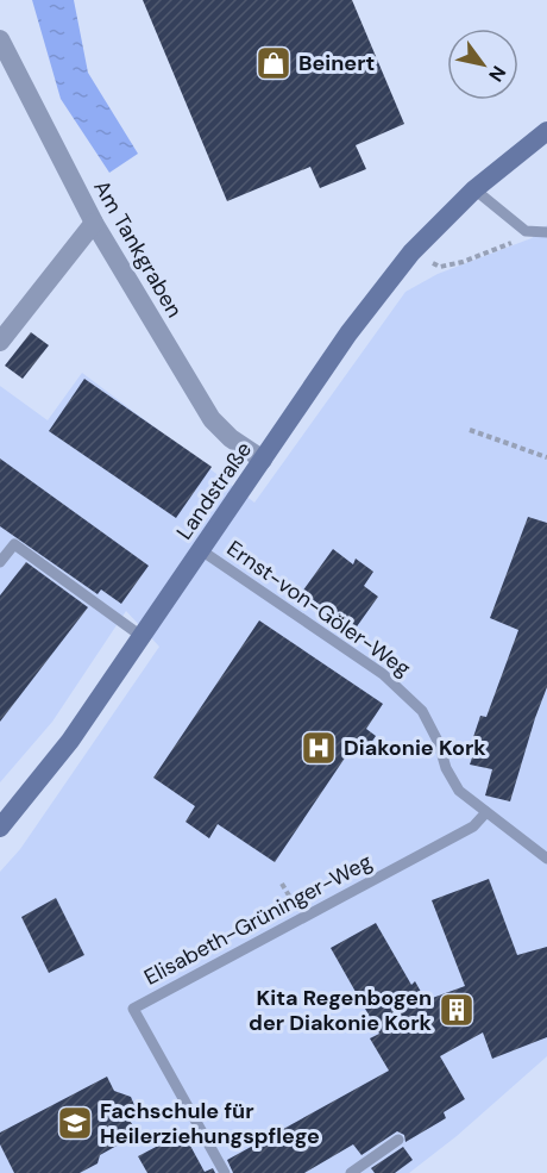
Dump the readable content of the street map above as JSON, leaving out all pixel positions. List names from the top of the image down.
{
  "streets": {
    "main road": ["Landstraße"],
    "street": ["Am Tankgraben"],
    "lane": ["Ernst-von-Göler-Weg", "Elisabeth-Grüninger-Weg"]
  },
  "crossings": [
    ["Am Tankgraben", "Landstraße"],
    ["Landstraße", "Ernst-von-Göler-Weg"],
    ["Ernst-von-Göler-Weg", "Elisabeth-Grüninger-Weg"]
  ],
  "places": {
    "shop": ["Beinert"],
    "hospital": ["Diakonie Kork"],
    "building": ["Kita Regenbogen der Diakonie Kork"],
    "school or university": ["Fachschule für Heilerziehungspflege"]
  },
  "north": "bottom right"
}
